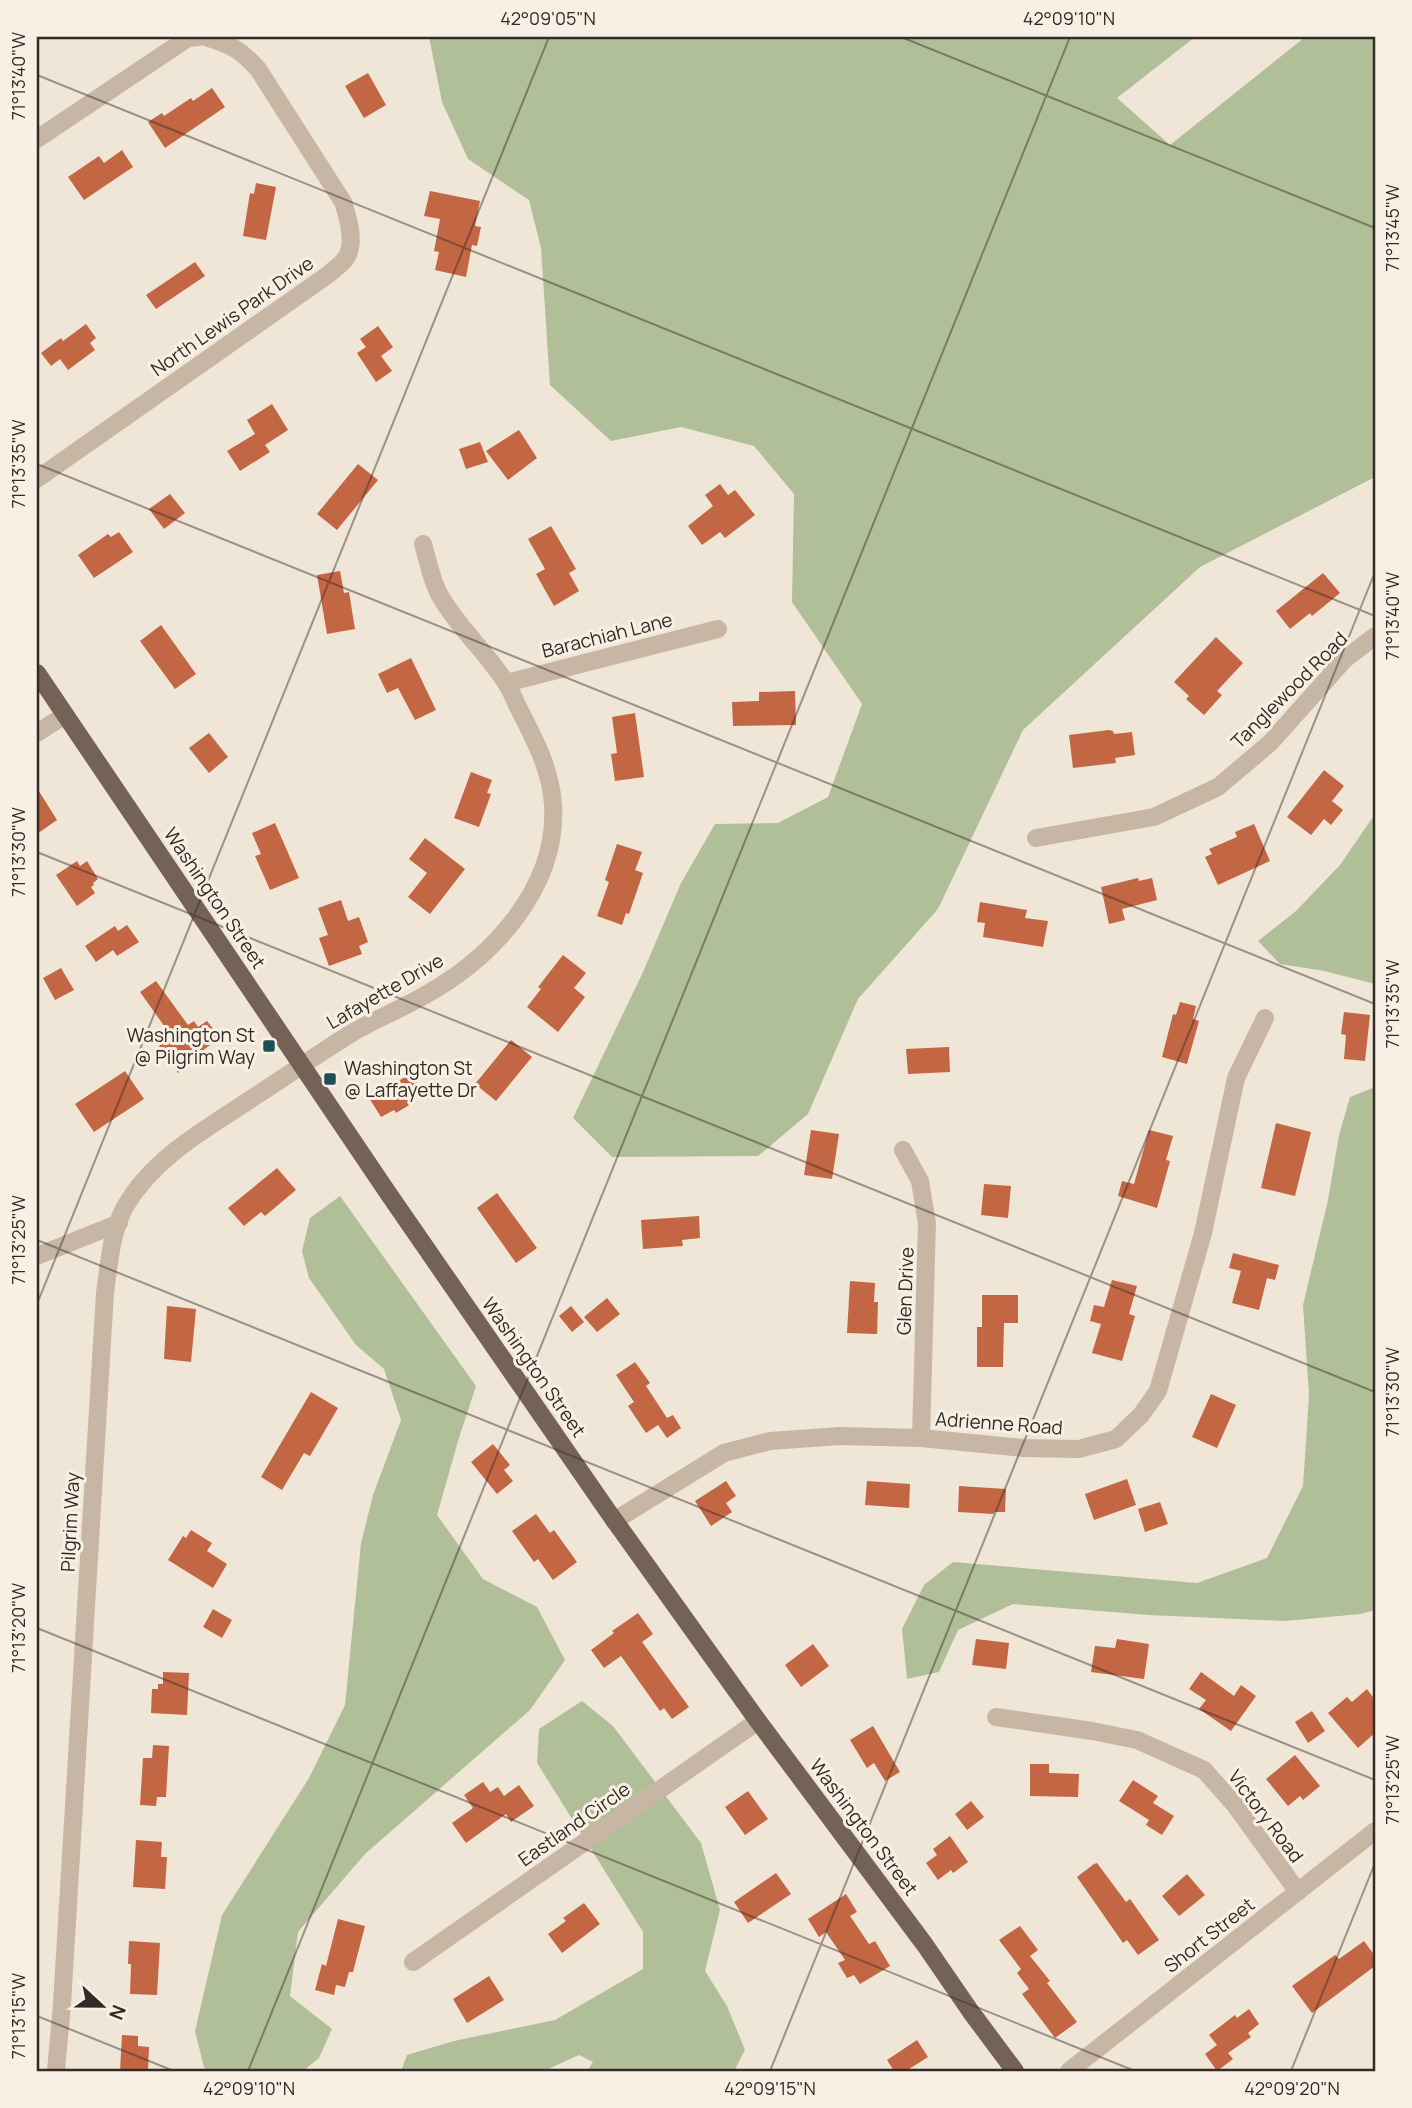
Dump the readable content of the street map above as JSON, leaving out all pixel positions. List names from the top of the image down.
{
  "streets": {
    "main road": ["Washington Street"],
    "street": [
      "North Lewis Park Drive",
      "Barachiah Lane",
      "Tanglewood Road",
      "Lafayette Drive",
      "Glen Drive",
      "Adrienne Road",
      "Pilgrim Way",
      "Victory Road",
      "Eastland Circle",
      "Short Street"
    ]
  },
  "crossings": [
    ["Barachiah Lane", "Lafayette Drive"],
    ["Washington Street", "Lafayette Drive"],
    ["Washington Street", "Adrienne Road"],
    ["Washington Street", "Pilgrim Way"],
    ["Washington Street", "Eastland Circle"],
    ["Lafayette Drive", "Pilgrim Way"],
    ["Glen Drive", "Adrienne Road"],
    ["Victory Road", "Short Street"]
  ],
  "places": {
    "transit": ["Washington St @ Pilgrim Way", "Washington St @ Laffayette Dr"]
  },
  "north": "right",
  "coordinates": [
    "42°09'05\"N",
    "42°09'10\"N",
    "71°13'40\"W",
    "71°13'45\"W",
    "71°13'35\"W",
    "71°13'30\"W",
    "71°13'25\"W",
    "71°13'20\"W",
    "71°13'15\"W",
    "42°09'15\"N",
    "42°09'20\"N"
  ]
}
